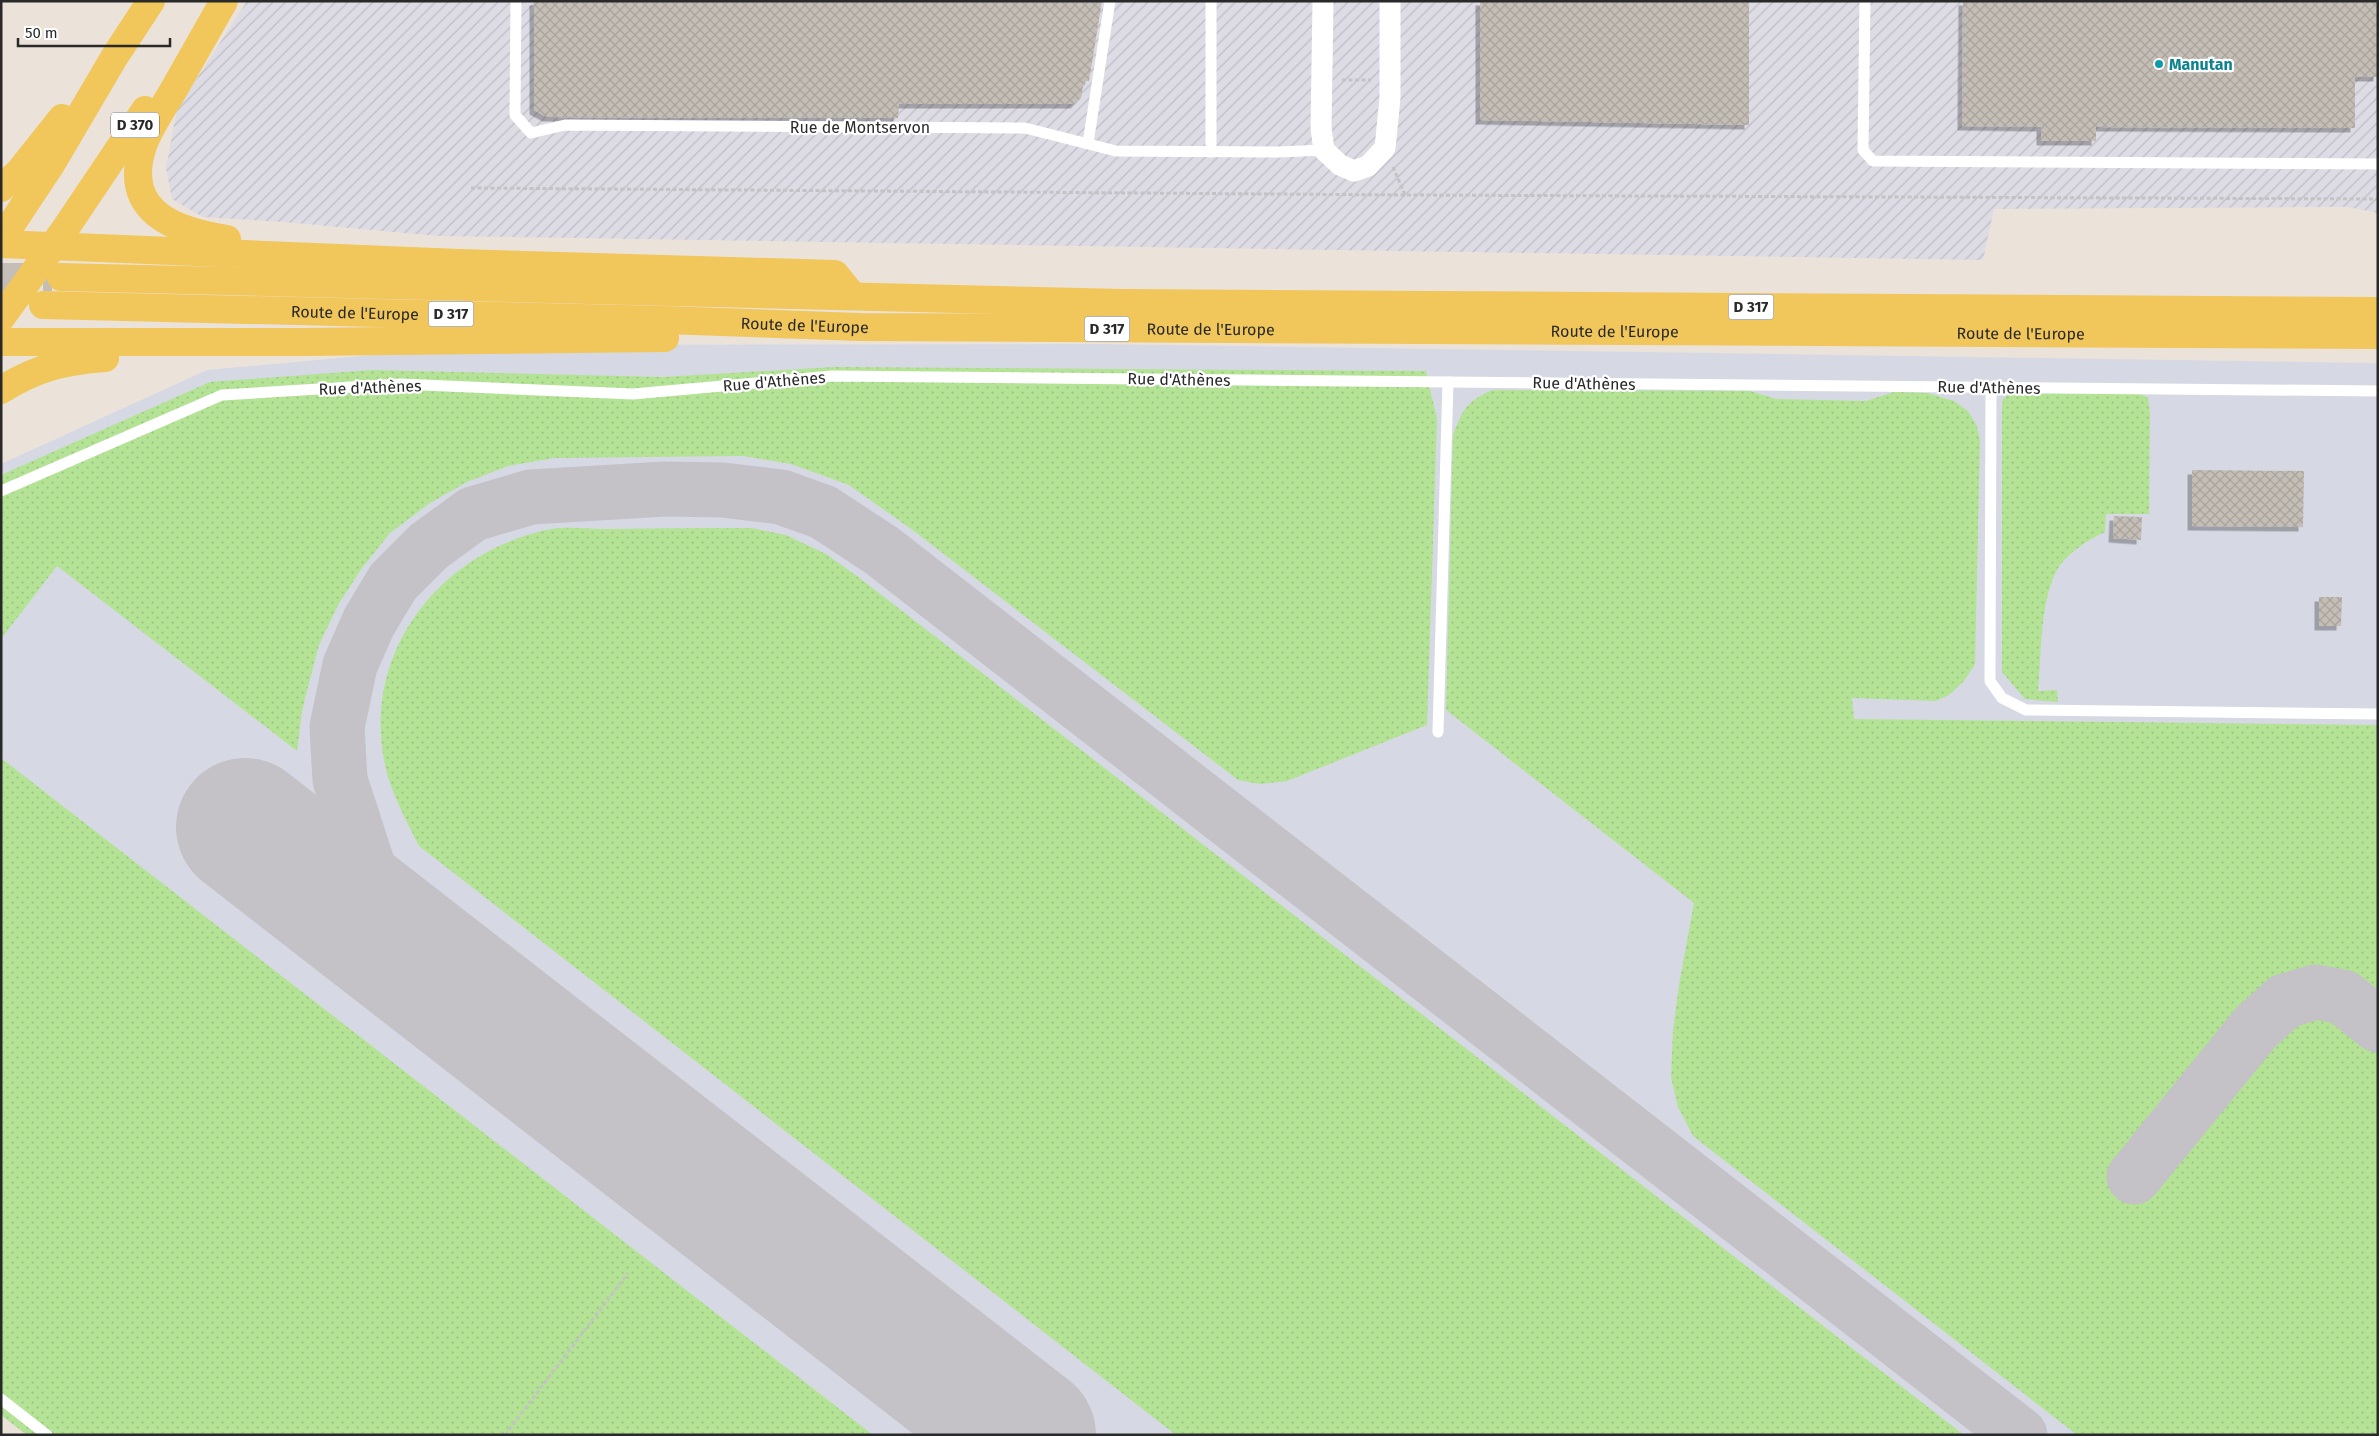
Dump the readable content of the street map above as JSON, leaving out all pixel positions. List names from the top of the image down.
{
  "streets": {
    "main road": ["D 370", "D 317", "Route de l'Europe"],
    "lane": ["Rue de Montservon", "Rue d'Athènes"]
  },
  "places": ["Manutan"],
  "scale_bar": "50 m"
}
